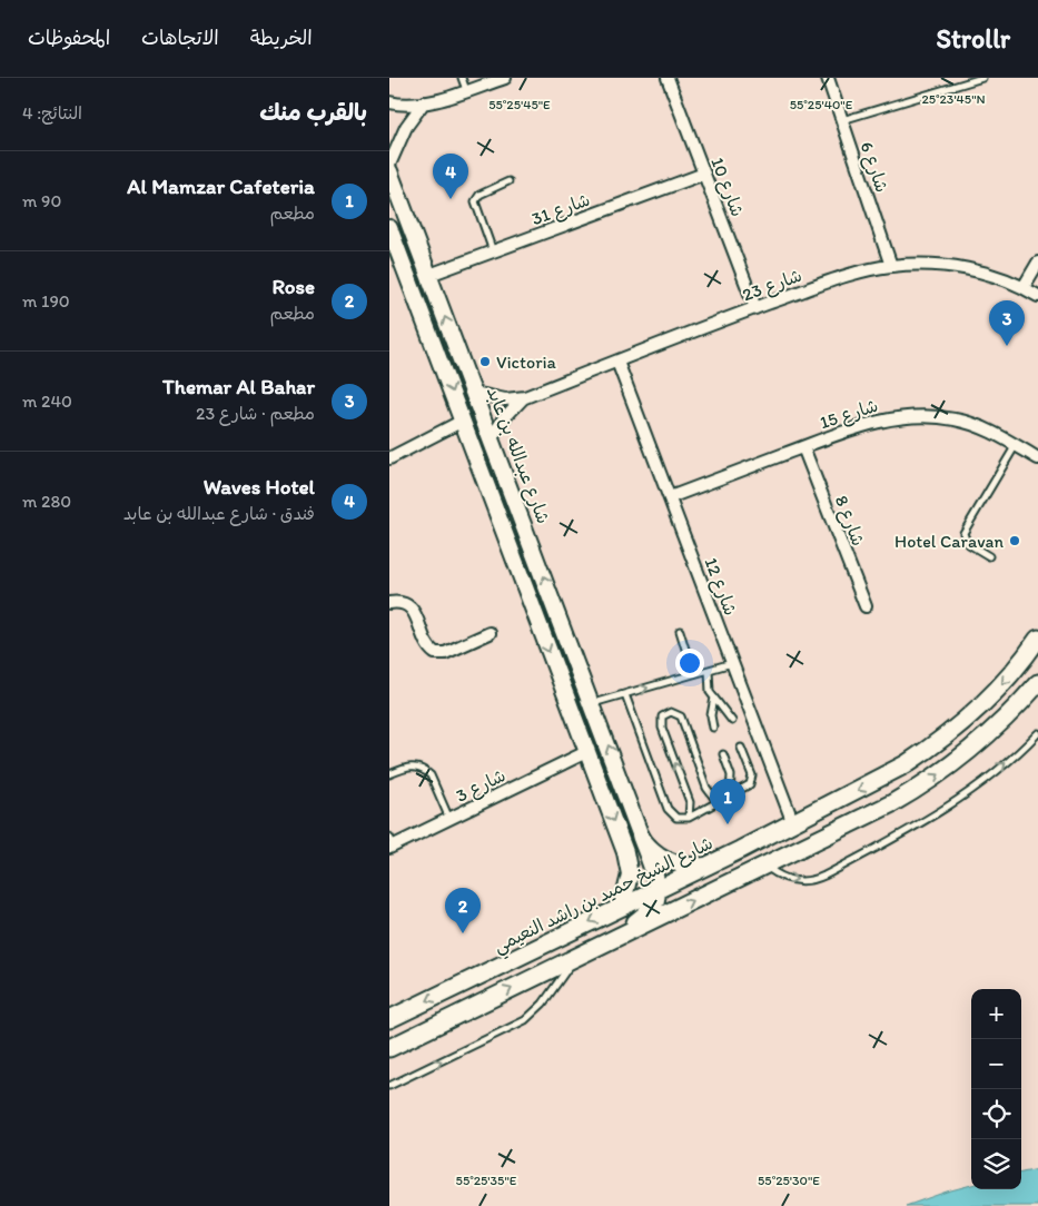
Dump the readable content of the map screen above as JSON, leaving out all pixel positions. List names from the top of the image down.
{
  "streets": {
    "main road": ["شارع عبدالله بن عابد", "شارع الشيخ حميد بن راشد النعيمي"],
    "street": [
      "شارع 6",
      "شارع 10",
      "شارع 31",
      "شارع 23",
      "شارع 15",
      "شارع 8",
      "شارع 12",
      "شارع 3"
    ]
  },
  "crossings": [
    ["شارع 6", "شارع 23"],
    ["شارع 10", "شارع 31"],
    ["شارع 10", "شارع 23"],
    ["شارع 31", "شارع عبدالله بن عابد"],
    ["شارع 23", "شارع عبدالله بن عابد"],
    ["شارع 23", "شارع 12"],
    ["شارع 15", "شارع 8"],
    ["شارع 15", "شارع 12"],
    ["شارع عبدالله بن عابد", "شارع الشيخ حميد بن راشد النعيمي"],
    ["شارع 12", "شارع الشيخ حميد بن راشد النعيمي"]
  ],
  "places": ["Victoria", "Hotel Caravan"],
  "page": {
    "header": "Strollr",
    "nav": ["الخريطة", "الاتجاهات", "المحفوظات"],
    "heading": ["بالقرب منك", "النتائج: 4"],
    "list": [
      {
        "mark": "1",
        "name": "Al Mamzar Cafeteria",
        "note": "مطعم",
        "value": "90 m"
      },
      {
        "mark": "2",
        "name": "Rose",
        "note": "مطعم",
        "value": "190 m"
      },
      {
        "mark": "3",
        "name": "Themar Al Bahar",
        "note": "مطعم · شارع 23",
        "value": "240 m"
      },
      {
        "mark": "4",
        "name": "Waves Hotel",
        "note": "فندق · شارع عبدالله بن عابد",
        "value": "280 m"
      }
    ],
    "pins": [
      "4",
      "3",
      "1",
      "2"
    ],
    "map_buttons": ["+", "−"]
  },
  "coordinates": [
    "25°23'45\"N",
    "55°25'45\"E",
    "55°25'40\"E",
    "55°25'35\"E",
    "55°25'30\"E"
  ]
}
